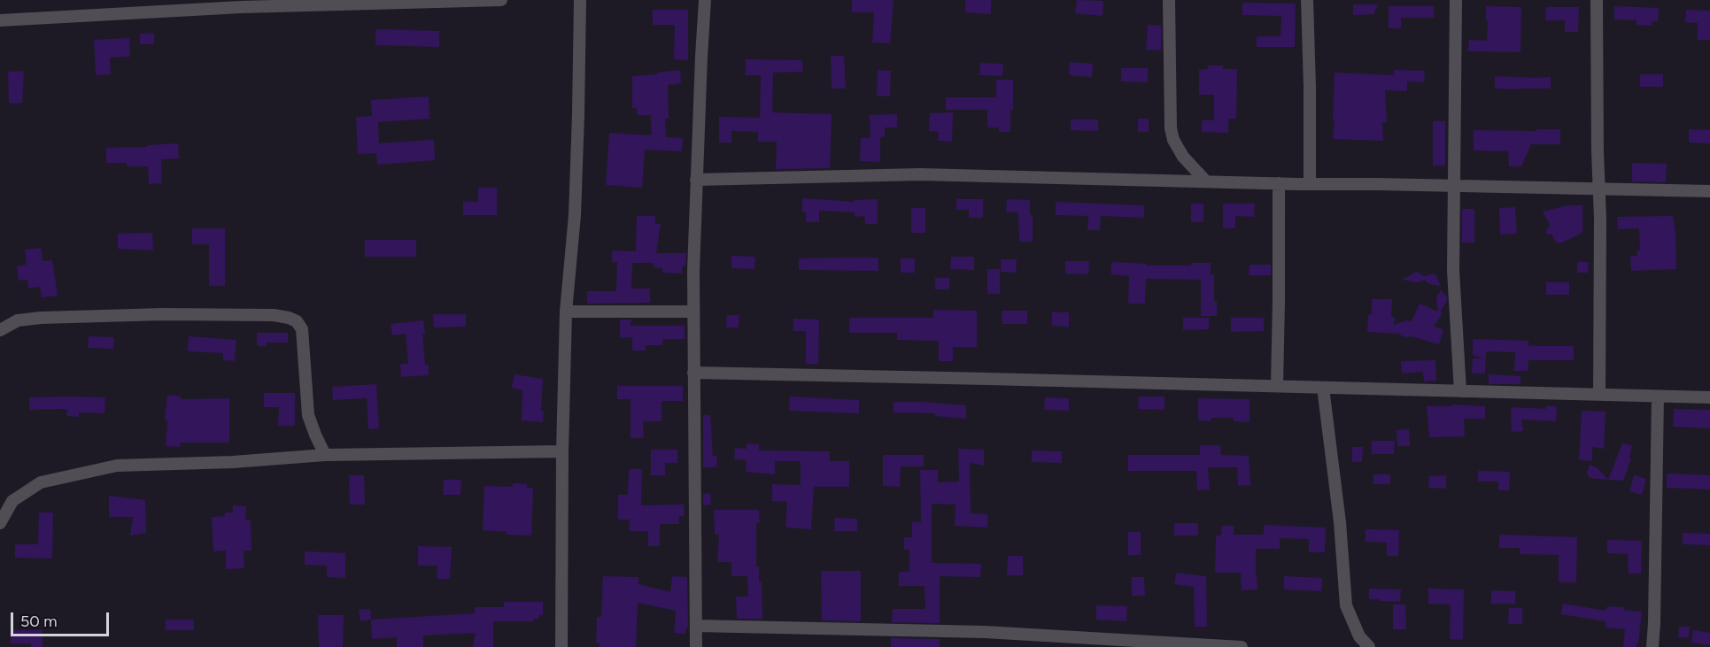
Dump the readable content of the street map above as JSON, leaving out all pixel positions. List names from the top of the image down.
{
  "scale_bar": "50 m"
}
